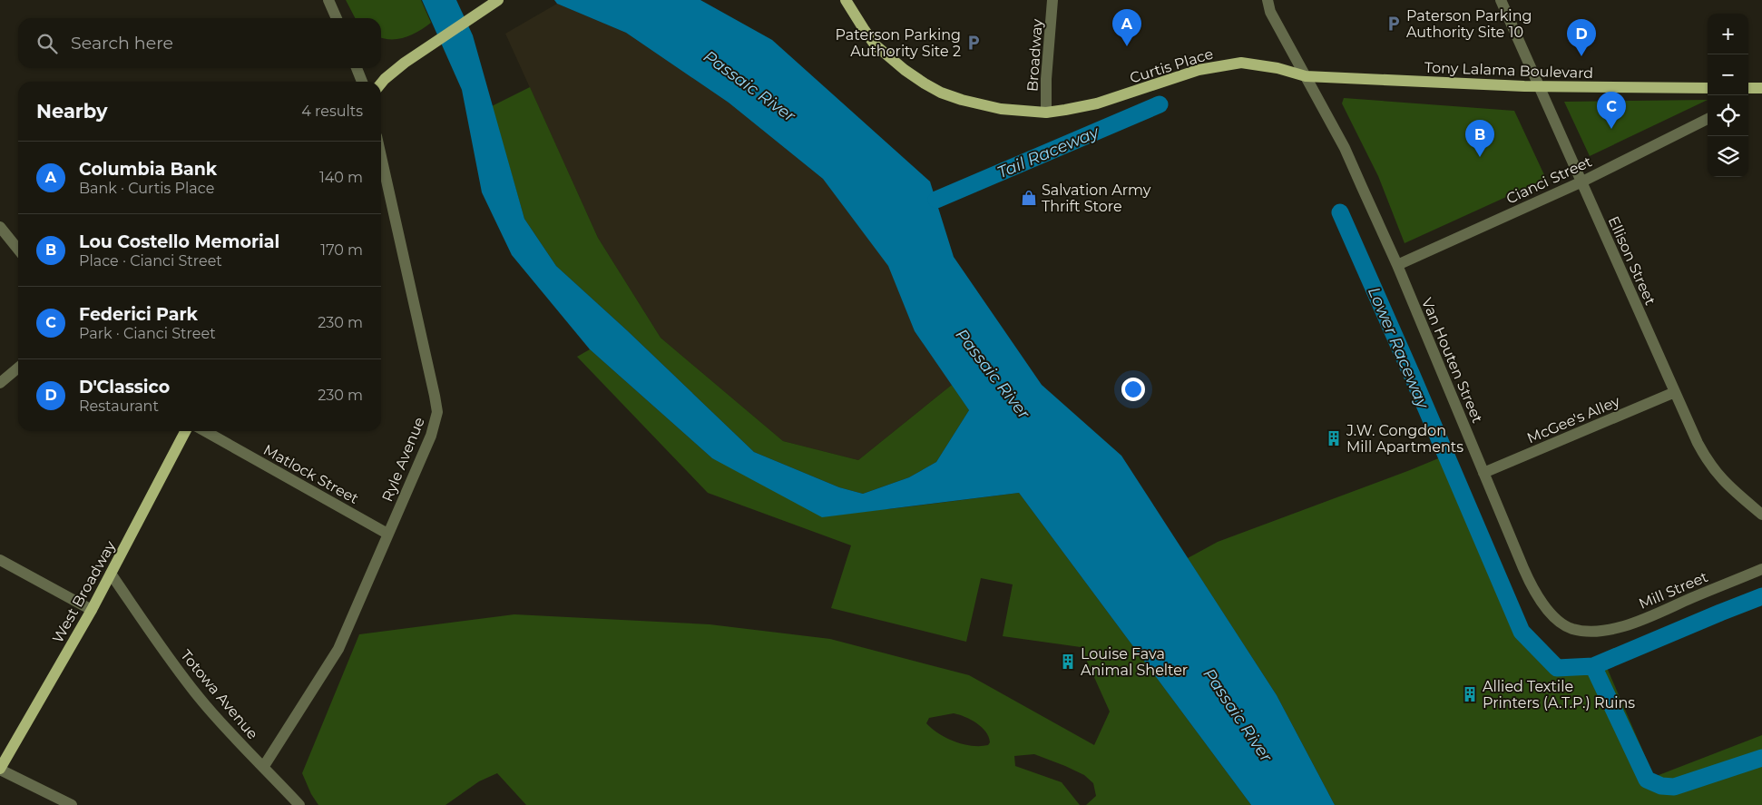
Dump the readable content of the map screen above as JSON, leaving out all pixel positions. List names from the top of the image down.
{
  "streets": {
    "main road": ["Curtis Place", "Tony Lalama Boulevard", "West Broadway"],
    "street": [
      "Broadway",
      "Cianci Street",
      "Ellison Street",
      "Van Houten Street",
      "McGee's Alley",
      "Ryle Avenue",
      "Matlock Street",
      "Mill Street",
      "Totowa Avenue"
    ]
  },
  "crossings": [
    ["Broadway", "Curtis Place"],
    ["Curtis Place", "Tony Lalama Boulevard"],
    ["Curtis Place", "Van Houten Street"],
    ["Tony Lalama Boulevard", "Ellison Street"],
    ["Tony Lalama Boulevard", "Van Houten Street"],
    ["Cianci Street", "Ellison Street"],
    ["Cianci Street", "Van Houten Street"],
    ["Ellison Street", "McGee's Alley"],
    ["Van Houten Street", "McGee's Alley"],
    ["Van Houten Street", "Mill Street"],
    ["Ryle Avenue", "Matlock Street"],
    ["Ryle Avenue", "Totowa Avenue"],
    ["West Broadway", "Totowa Avenue"]
  ],
  "water": ["Passaic River", "Tail Raceway", "Lower Raceway"],
  "places": {
    "parking": ["Paterson Parking Authority Site 10", "Paterson Parking Authority Site 2"],
    "shop": ["Salvation Army Thrift Store"],
    "building": ["J.W. Congdon Mill Apartments", "Louise Fava Animal Shelter", "Allied Textile Printers (A.T.P.) Ruins"]
  },
  "page": {
    "pins": [
      "A",
      "D",
      "C",
      "B"
    ],
    "map_buttons": ["+", "−"],
    "search": "Search here",
    "heading": ["Nearby", "4 results"],
    "list": [
      {
        "mark": "A",
        "name": "Columbia Bank",
        "note": "Bank · Curtis Place",
        "value": "140 m"
      },
      {
        "mark": "B",
        "name": "Lou Costello Memorial",
        "note": "Place · Cianci Street",
        "value": "170 m"
      },
      {
        "mark": "C",
        "name": "Federici Park",
        "note": "Park · Cianci Street",
        "value": "230 m"
      },
      {
        "mark": "D",
        "name": "D'Classico",
        "note": "Restaurant",
        "value": "230 m"
      }
    ]
  }
}
